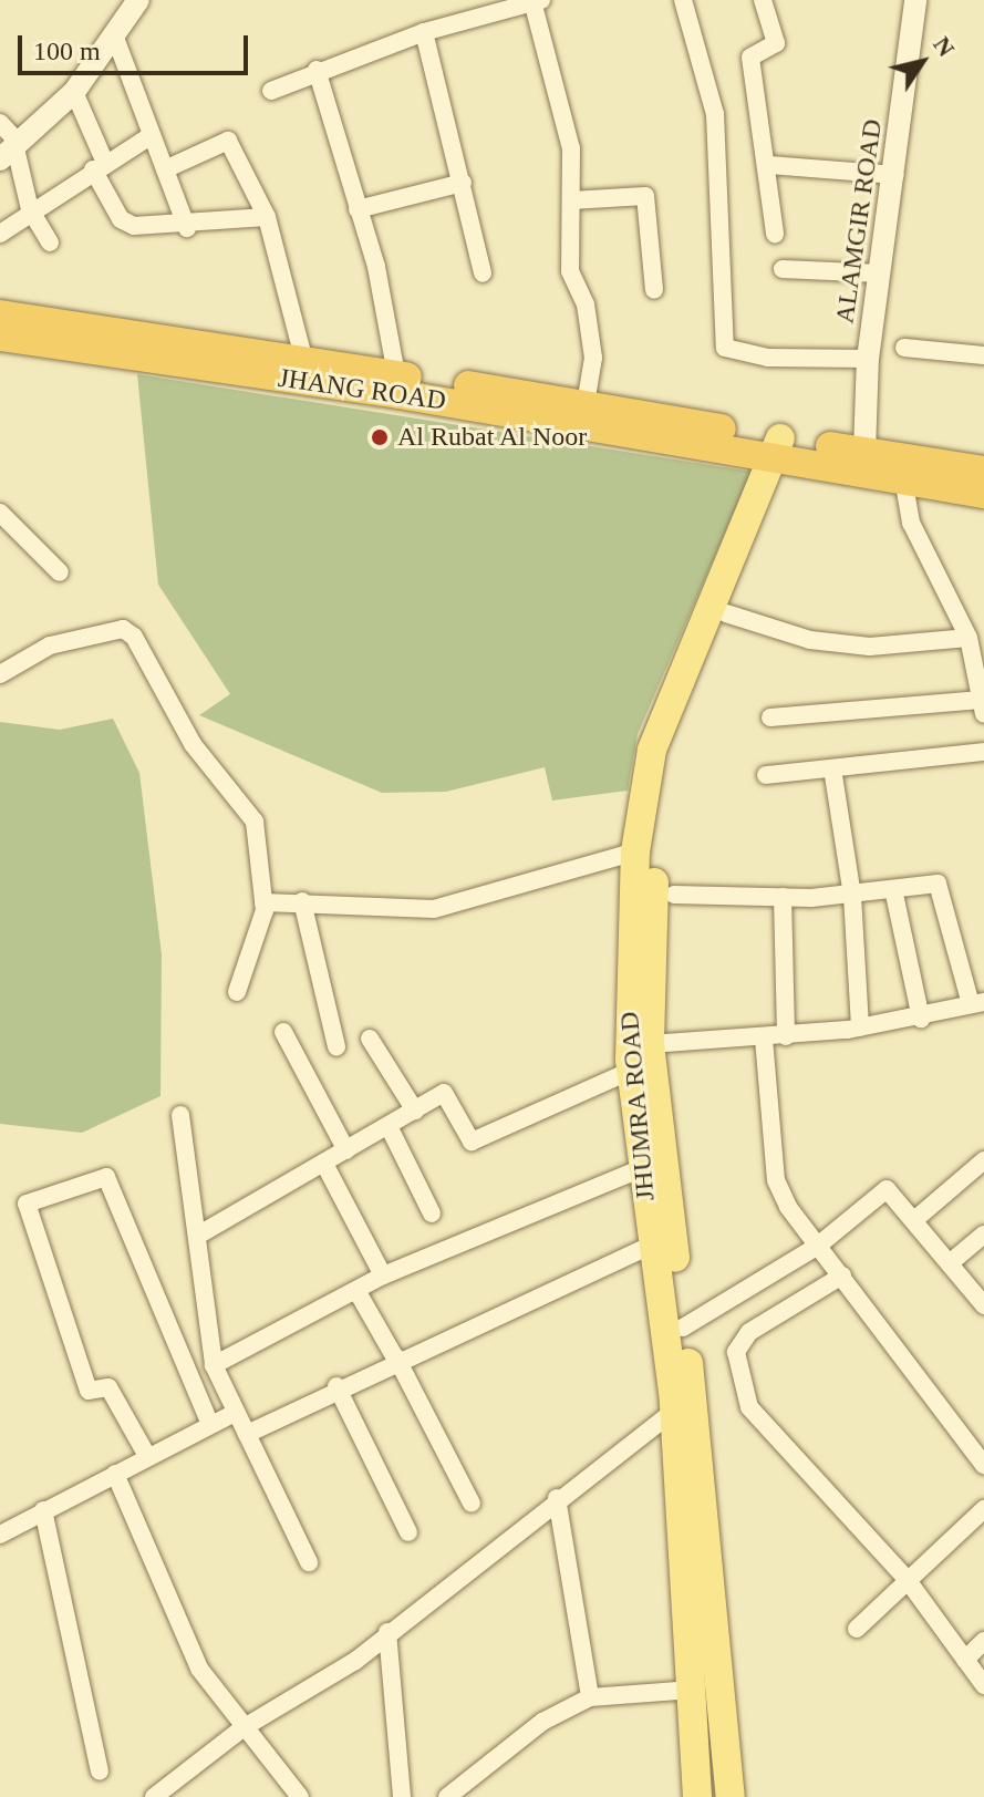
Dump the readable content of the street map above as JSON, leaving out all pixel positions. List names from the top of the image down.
{
  "streets": {
    "highway": ["JHANG ROAD"],
    "main road": ["JHUMRA ROAD"],
    "street": ["ALAMGIR ROAD"]
  },
  "crossings": [
    ["ALAMGIR ROAD", "JHANG ROAD"],
    ["JHANG ROAD", "JHUMRA ROAD"]
  ],
  "places": ["Al Rubat Al Noor"],
  "scale_bar": "100 m",
  "north": "top right"
}
